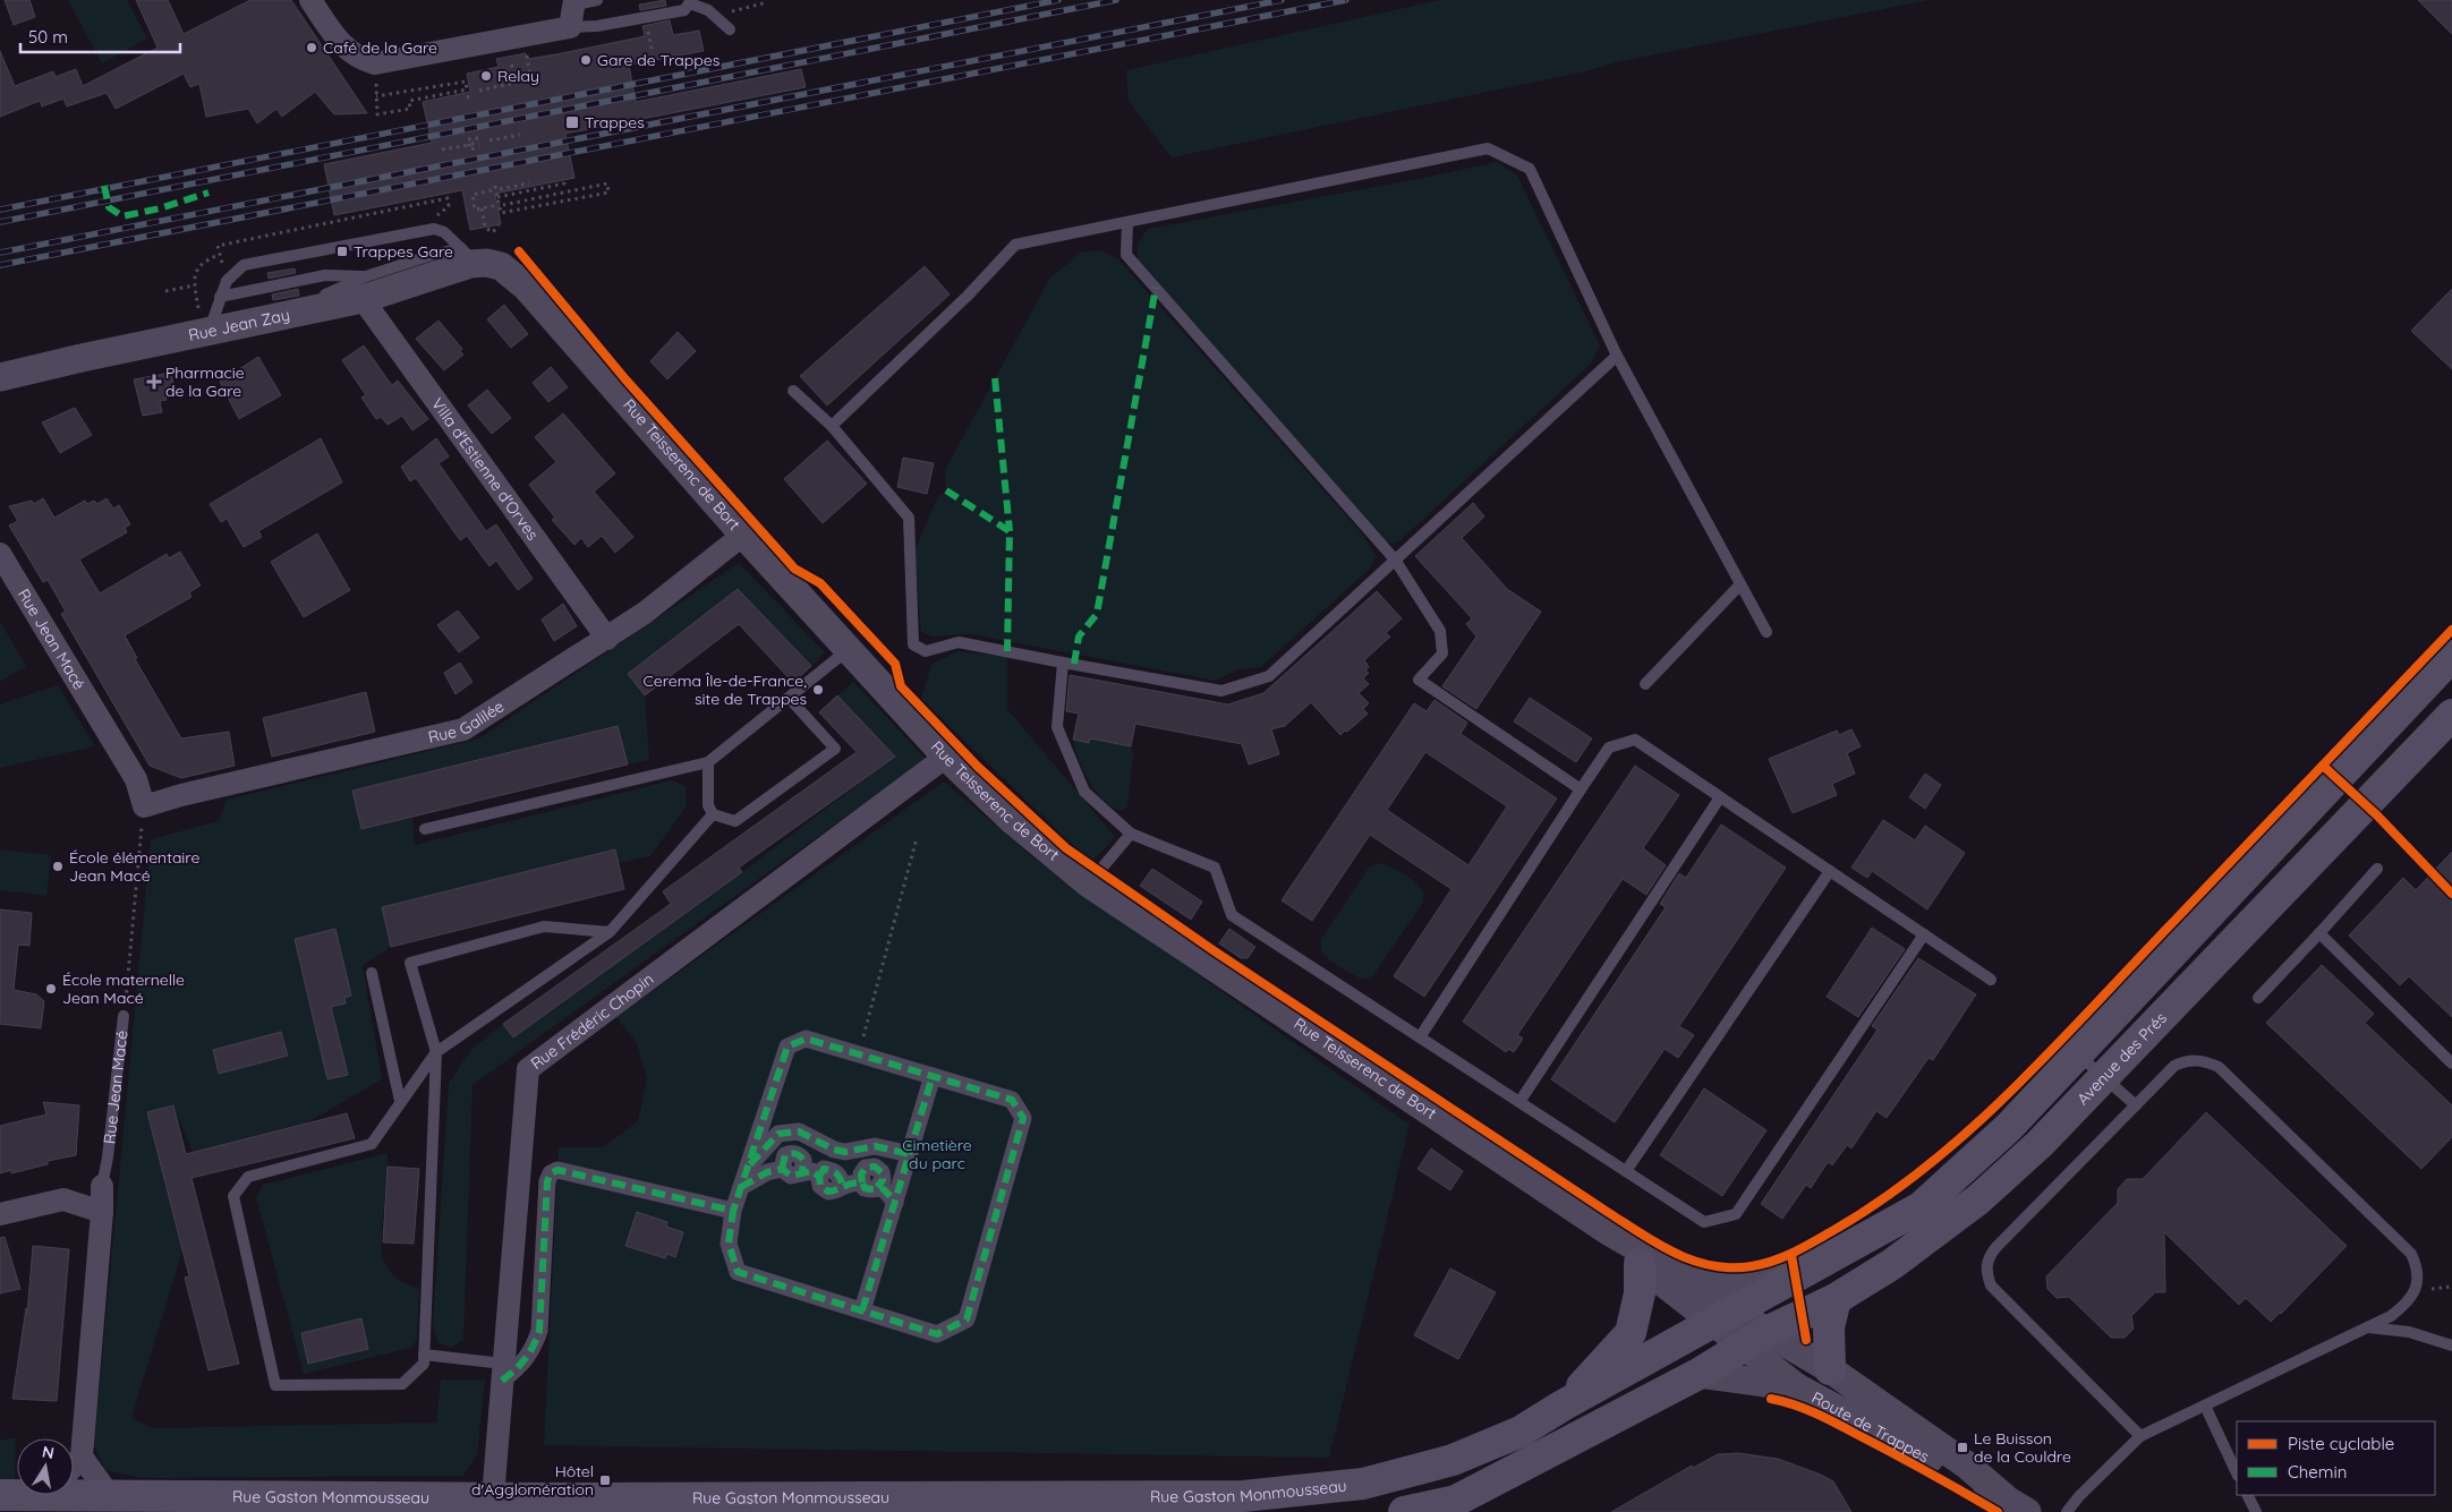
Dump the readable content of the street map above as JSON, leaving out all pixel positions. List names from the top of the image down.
{
  "streets": {
    "main road": ["Avenue des Prés", "Rue Gaston Monmousseau"],
    "street": [
      "Rue Jean Zay",
      "Rue Teisserenc de Bort",
      "Villa d'Estienne d'Orves",
      "Rue Jean Macé",
      "Rue Galilée",
      "Rue Frédéric Chopin",
      "Route de Trappes"
    ]
  },
  "crossings": [
    ["Rue Jean Zay", "Rue Teisserenc de Bort"],
    ["Rue Jean Zay", "Villa d'Estienne d'Orves"],
    ["Rue Teisserenc de Bort", "Rue Galilée"],
    ["Rue Teisserenc de Bort", "Rue Frédéric Chopin"],
    ["Rue Teisserenc de Bort", "Avenue des Prés"],
    ["Rue Teisserenc de Bort", "Route de Trappes"],
    ["Villa d'Estienne d'Orves", "Rue Galilée"],
    ["Rue Jean Macé", "Rue Galilée"],
    ["Rue Frédéric Chopin", "Rue Gaston Monmousseau"],
    ["Avenue des Prés", "Route de Trappes"]
  ],
  "parks": ["Cimetière du parc"],
  "places": {
    "other": [
      "Café de la Gare",
      "Gare de Trappes",
      "Relay",
      "Cerema Île-de-France, site de Trappes",
      "École élémentaire Jean Macé",
      "École maternelle Jean Macé"
    ],
    "transit": [
      "Trappes",
      "Trappes Gare",
      "Le Buisson de la Couldre",
      "Hôtel d'Agglomération"
    ],
    "health": ["Pharmacie de la Gare"]
  },
  "legend": ["Piste cyclable", "Chemin"],
  "scale_bar": "50 m",
  "north": "top"
}
